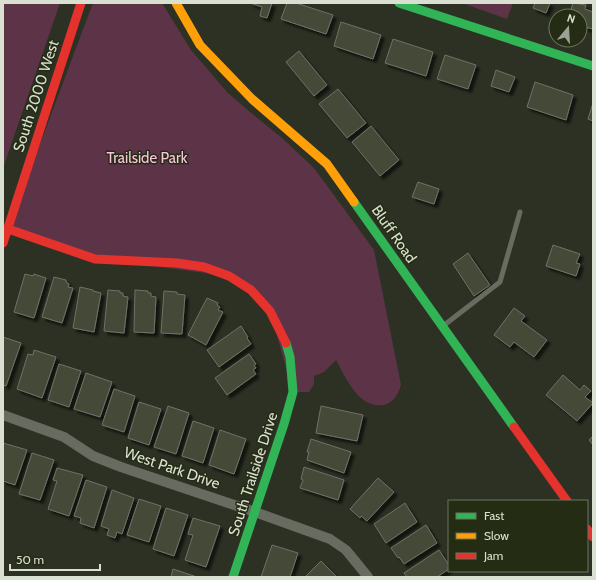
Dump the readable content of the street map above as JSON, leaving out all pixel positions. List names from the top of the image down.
{
  "streets": {
    "main road": ["South 2000 West", "Bluff Road", "South Trailside Drive"],
    "street": ["West Park Drive"]
  },
  "crossings": [
    ["South 2000 West", "South Trailside Drive"],
    ["West Park Drive", "South Trailside Drive"]
  ],
  "parks": ["Trailside Park"],
  "legend": ["Fast", "Slow", "Jam"],
  "scale_bar": "50 m",
  "north": "top"
}
